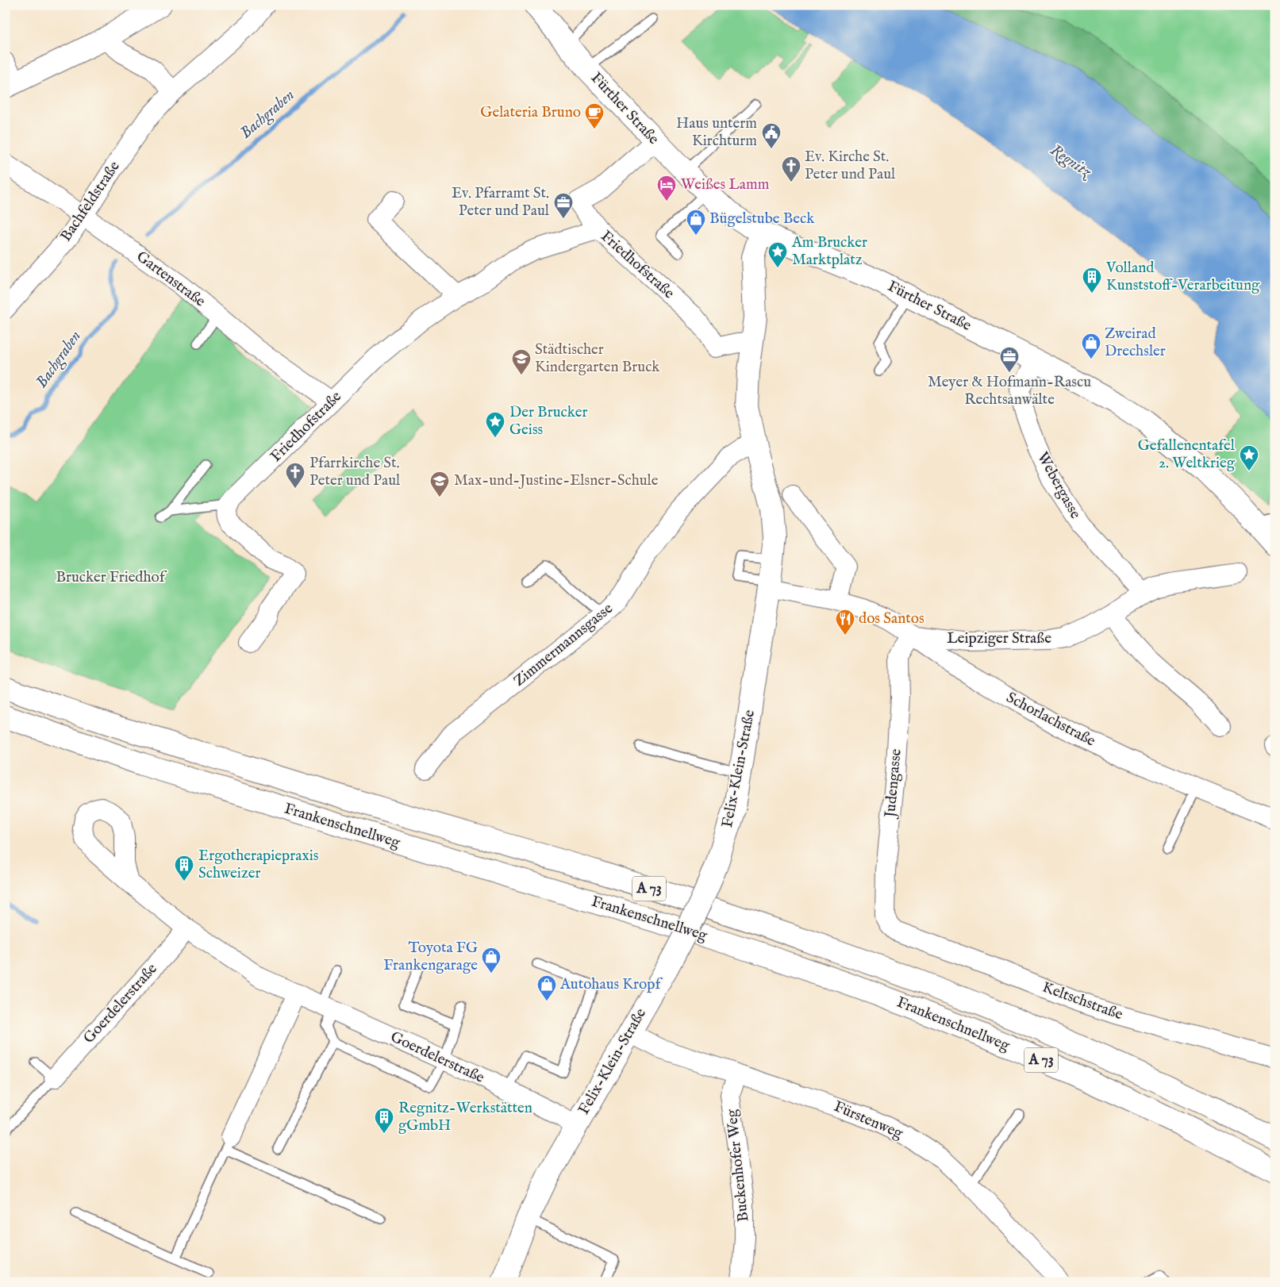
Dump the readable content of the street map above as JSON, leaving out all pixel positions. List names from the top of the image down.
{
  "streets": {
    "main road": [
      "Fürther Straße",
      "Felix-Klein-Straße",
      "Frankenschnellweg",
      "A 73"
    ],
    "street": [
      "Bachfeldstraße",
      "Friedhofstraße",
      "Gartenstraße",
      "Webergasse",
      "Leipziger Straße",
      "Zimmermannsgasse",
      "Schorlachstraße",
      "Judengasse",
      "Keltschstraße",
      "Goerdelerstraße",
      "Fürstenweg",
      "Buckenhofer Weg"
    ]
  },
  "crossings": [
    ["Fürther Straße", "Webergasse"],
    ["Fürther Straße", "Felix-Klein-Straße"],
    ["Bachfeldstraße", "Gartenstraße"],
    ["Friedhofstraße", "Gartenstraße"],
    ["Friedhofstraße", "Felix-Klein-Straße"],
    ["Webergasse", "Leipziger Straße"],
    ["Leipziger Straße", "Schorlachstraße"],
    ["Leipziger Straße", "Judengasse"],
    ["Zimmermannsgasse", "Felix-Klein-Straße"],
    ["Schorlachstraße", "Felix-Klein-Straße"],
    ["Schorlachstraße", "Judengasse"],
    ["Felix-Klein-Straße", "Goerdelerstraße"],
    ["Felix-Klein-Straße", "Fürstenweg"],
    ["Judengasse", "Keltschstraße"],
    ["Fürstenweg", "Buckenhofer Weg"]
  ],
  "water": ["Bachgraben", "Regnitz"],
  "parks": ["Brucker Friedhof"],
  "places": {
    "cafe": ["Gelateria Bruno"],
    "public building": ["Haus unterm Kirchturm"],
    "church": ["Ev. Kirche St. Peter und Paul", "Pfarrkirche St. Peter und Paul"],
    "hotel": ["Weißes Lamm"],
    "office": ["Ev. Pfarramt St. Peter und Paul", "Meyer & Hofmann-Rascu Rechtsanwälte"],
    "shop": [
      "Bügelstube Beck",
      "Zweirad Drechsler",
      "Toyota FG Frankengarage",
      "Autohaus Kropf"
    ],
    "place": ["Am Brucker Marktplatz", "Der Brucker Geiss", "Gefallenentafel 2. Weltkrieg"],
    "building": ["Volland Kunststoff-Verarbeitung", "Ergotherapiepraxis Schweizer", "Regnitz-Werkstätten gGmbH"],
    "school or university": ["Städtischer Kindergarten Bruck", "Max-und-Justine-Elsner-Schule"],
    "restaurant": ["dos Santos"]
  }
}
